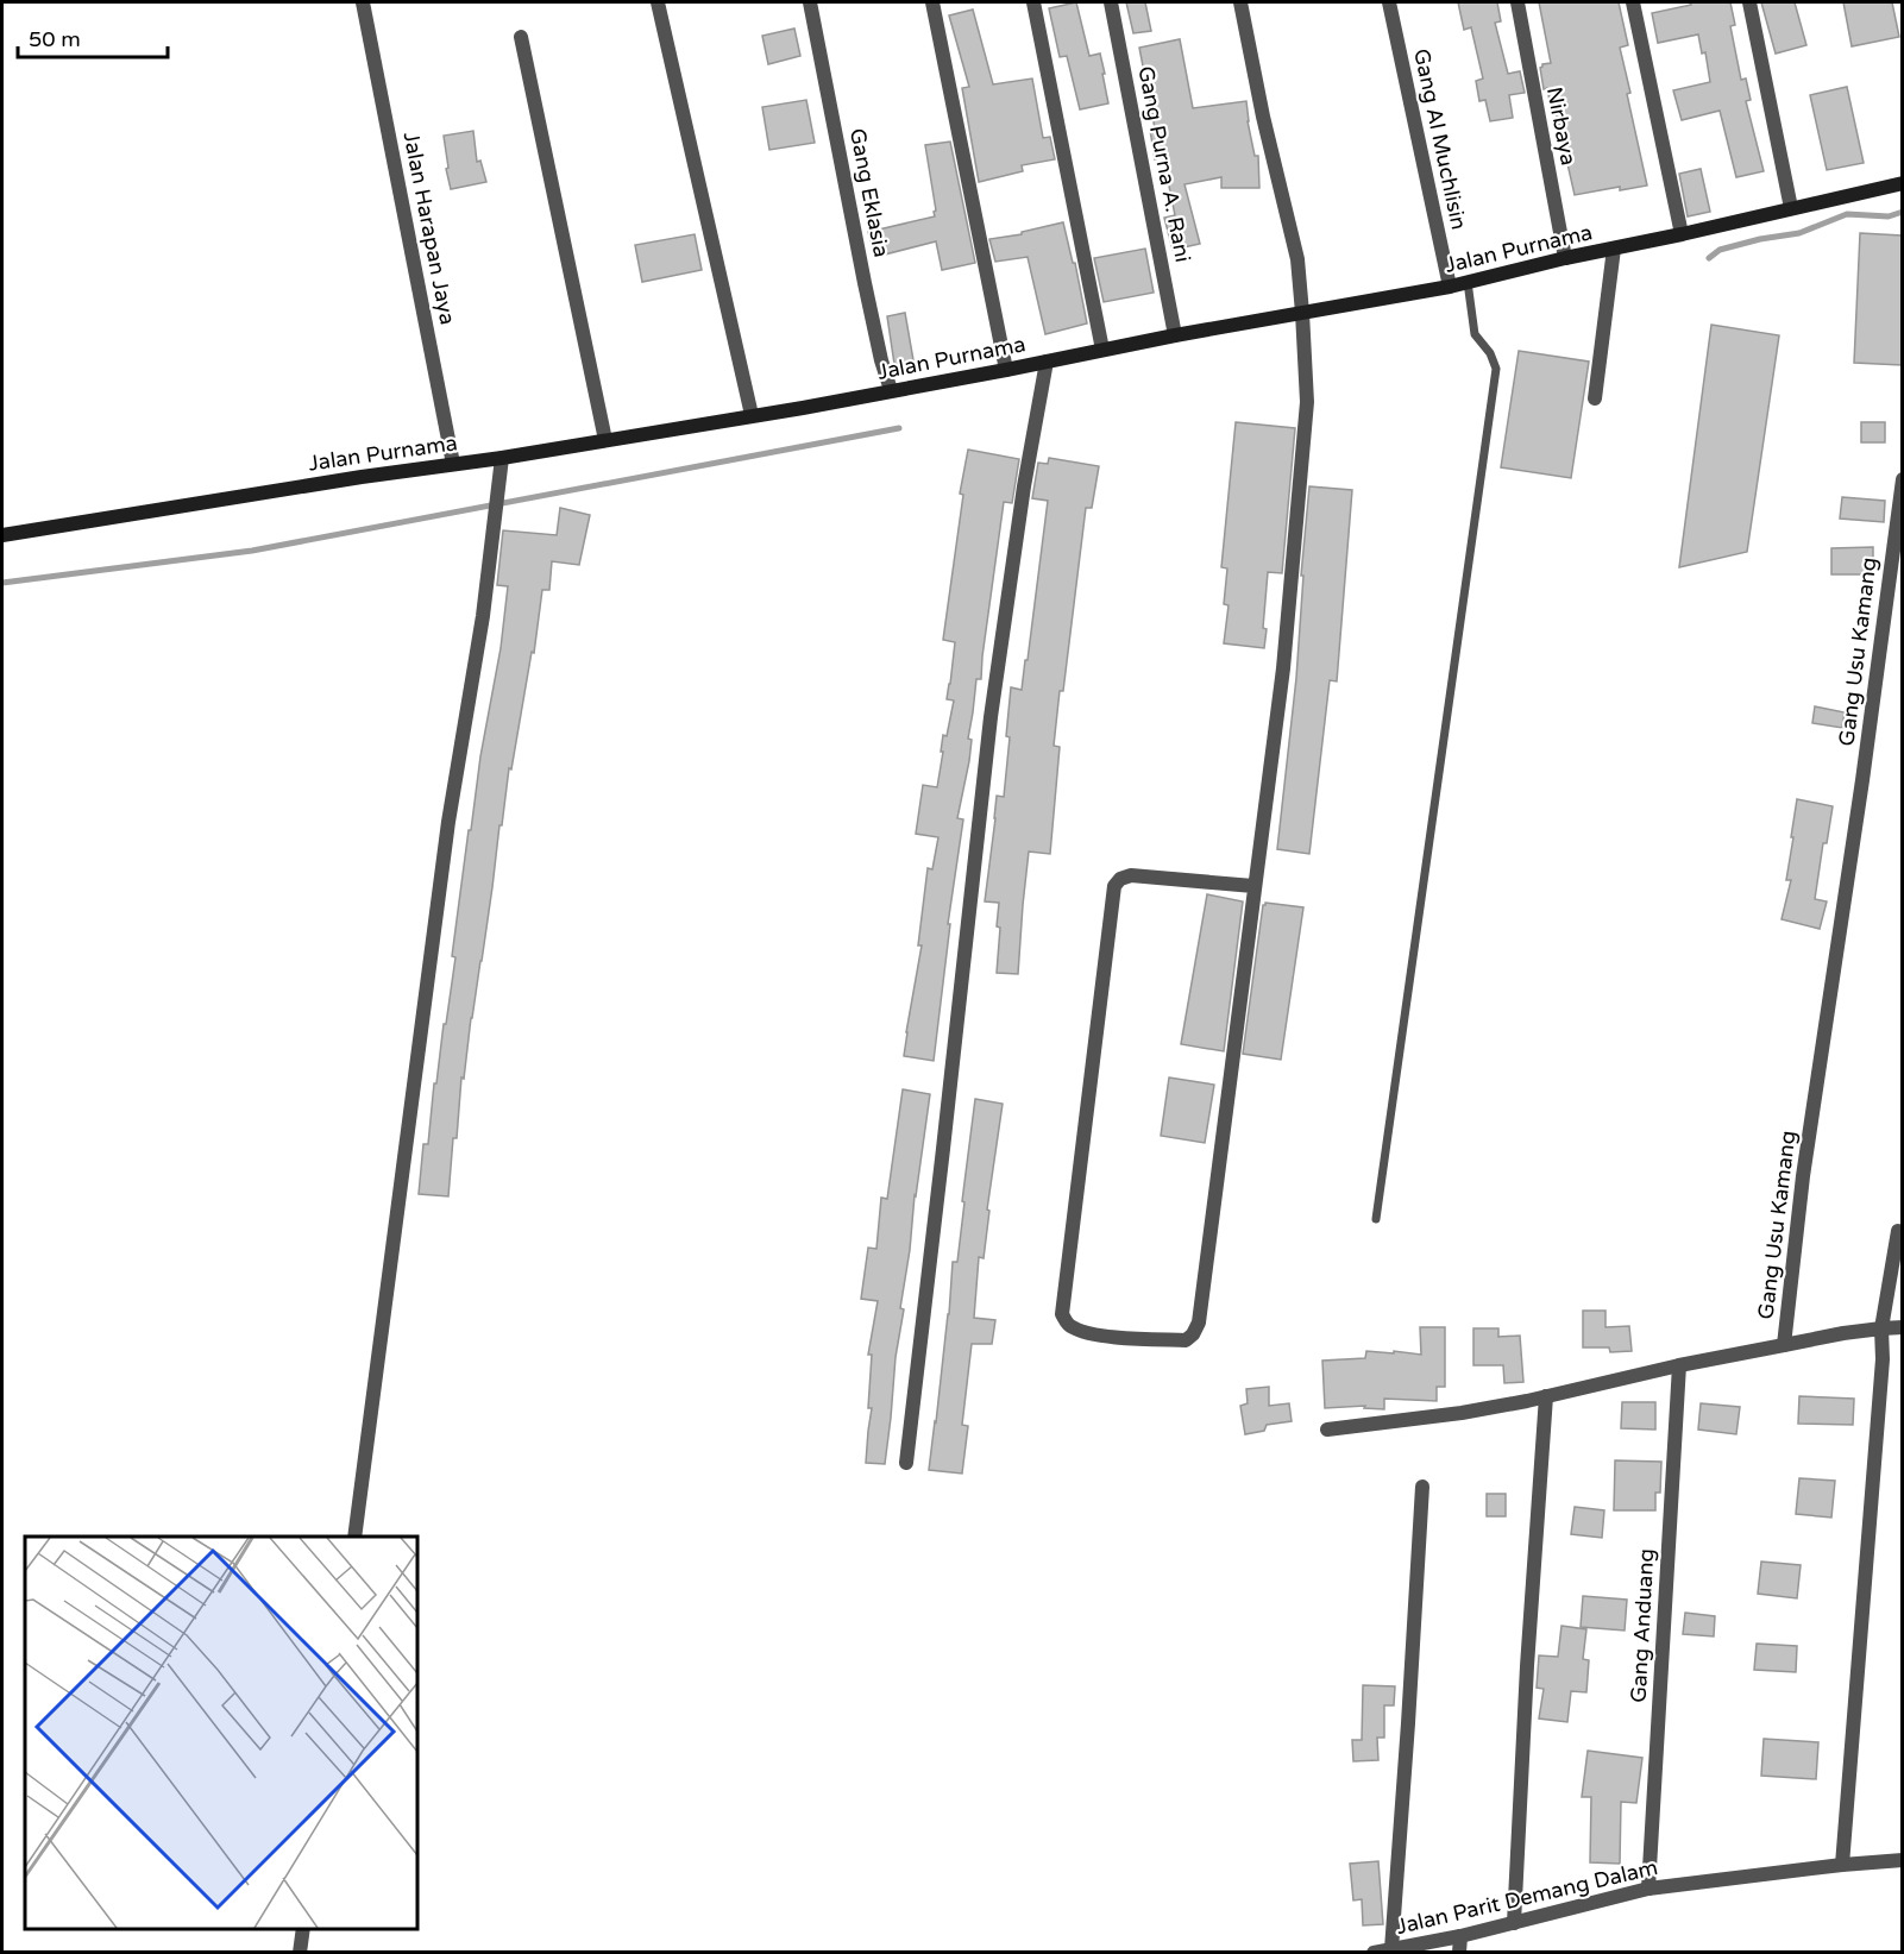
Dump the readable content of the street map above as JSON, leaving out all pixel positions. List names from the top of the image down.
{
  "streets": {
    "street": [
      "Nirbaya",
      "Gang Al Muchlisin",
      "Gang Purna A. Rani",
      "Gang Eklasia",
      "Jalan Harapan Jaya",
      "Jalan Purnama",
      "Gang Usu Kamang",
      "Gang Anduang",
      "Jalan Parit Demang Dalam"
    ]
  },
  "crossings": [
    ["Nirbaya", "Jalan Purnama"],
    ["Gang Al Muchlisin", "Jalan Purnama"],
    ["Gang Purna A. Rani", "Jalan Purnama"],
    ["Gang Eklasia", "Jalan Purnama"],
    ["Jalan Harapan Jaya", "Jalan Purnama"],
    ["Gang Anduang", "Jalan Parit Demang Dalam"]
  ],
  "scale_bar": "50 m"
}
